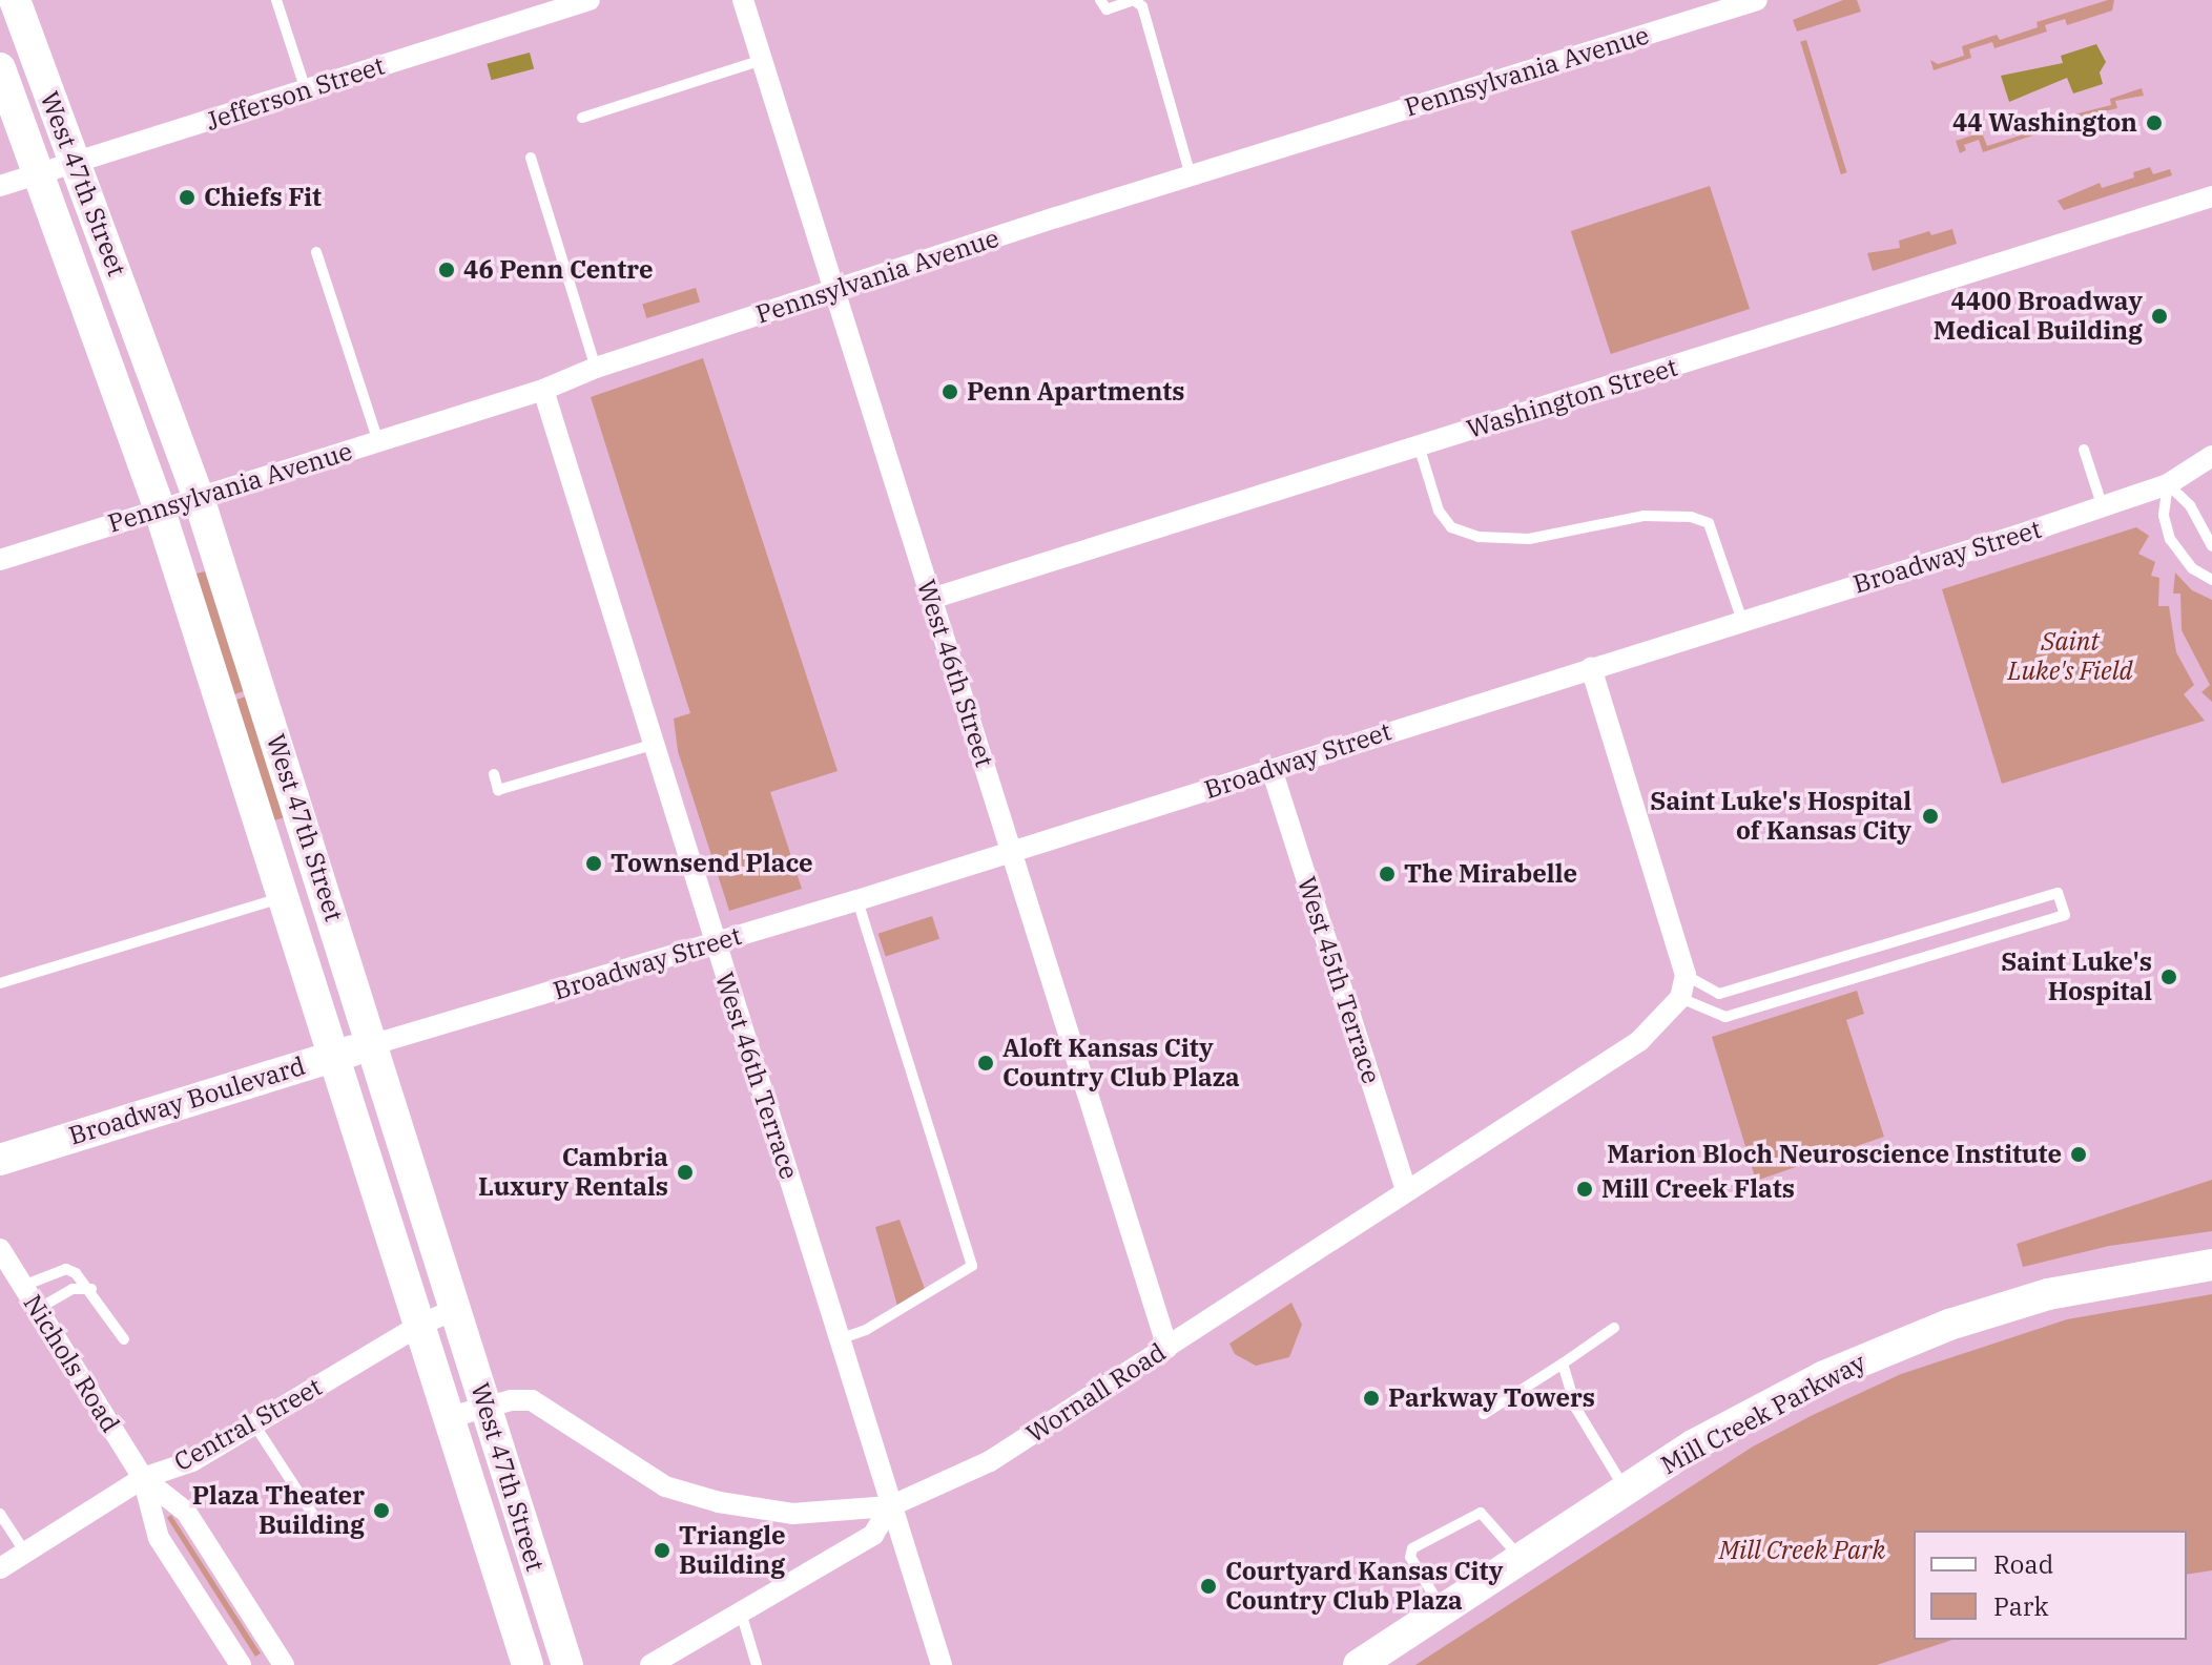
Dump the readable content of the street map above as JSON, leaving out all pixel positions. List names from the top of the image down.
{
  "streets": {
    "main road": ["West 47th Street", "Broadway Boulevard", "Mill Creek Parkway"],
    "street": [
      "Pennsylvania Avenue",
      "Jefferson Street",
      "Washington Street",
      "Broadway Street",
      "West 46th Street",
      "West 45th Terrace",
      "West 46th Terrace",
      "Nichols Road",
      "Wornall Road",
      "Central Street"
    ]
  },
  "crossings": [
    ["Pennsylvania Avenue", "West 47th Street"],
    ["Pennsylvania Avenue", "West 46th Street"],
    ["Pennsylvania Avenue", "West 46th Terrace"],
    ["Jefferson Street", "West 47th Street"],
    ["West 47th Street", "Broadway Street"],
    ["West 47th Street", "Broadway Boulevard"],
    ["West 47th Street", "Wornall Road"],
    ["West 47th Street", "Central Street"],
    ["Washington Street", "West 46th Street"],
    ["Broadway Street", "West 46th Street"],
    ["Broadway Street", "West 45th Terrace"],
    ["Broadway Street", "West 46th Terrace"],
    ["Broadway Street", "Broadway Boulevard"],
    ["West 46th Street", "Wornall Road"],
    ["West 45th Terrace", "Wornall Road"],
    ["West 46th Terrace", "Wornall Road"],
    ["Nichols Road", "Central Street"]
  ],
  "parks": ["Saint Luke's Field", "Mill Creek Park"],
  "places": [
    "44 Washington",
    "Chiefs Fit",
    "46 Penn Centre",
    "4400 Broadway Medical Building",
    "Penn Apartments",
    "Saint Luke's Hospital of Kansas City",
    "Townsend Place",
    "The Mirabelle",
    "Saint Luke's Hospital",
    "Aloft Kansas City Country Club Plaza",
    "Marion Bloch Neuroscience Institute",
    "Cambria Luxury Rentals",
    "Mill Creek Flats",
    "Parkway Towers",
    "Plaza Theater Building",
    "Triangle Building",
    "Courtyard Kansas City Country Club Plaza"
  ],
  "legend": ["Road", "Park"]
}
